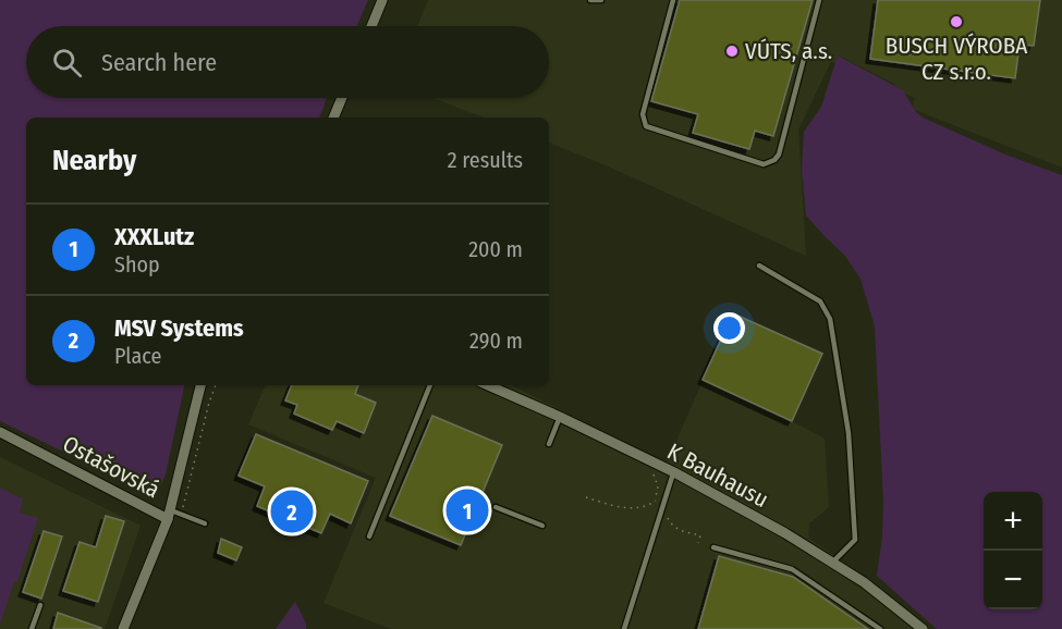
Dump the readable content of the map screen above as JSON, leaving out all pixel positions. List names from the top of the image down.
{
  "streets": {
    "street": ["Ostašovská", "K Bauhausu"]
  },
  "places": ["BUSCH VÝROBA CZ s.r.o.", "VÚTS, a.s."],
  "page": {
    "search": "Search here",
    "heading": ["Nearby", "2 results"],
    "list": [
      {
        "mark": "1",
        "name": "XXXLutz",
        "note": "Shop",
        "value": "200 m"
      },
      {
        "mark": "2",
        "name": "MSV Systems",
        "note": "Place",
        "value": "290 m"
      }
    ],
    "pins": ["1", "2"],
    "map_buttons": ["+", "−"]
  }
}
